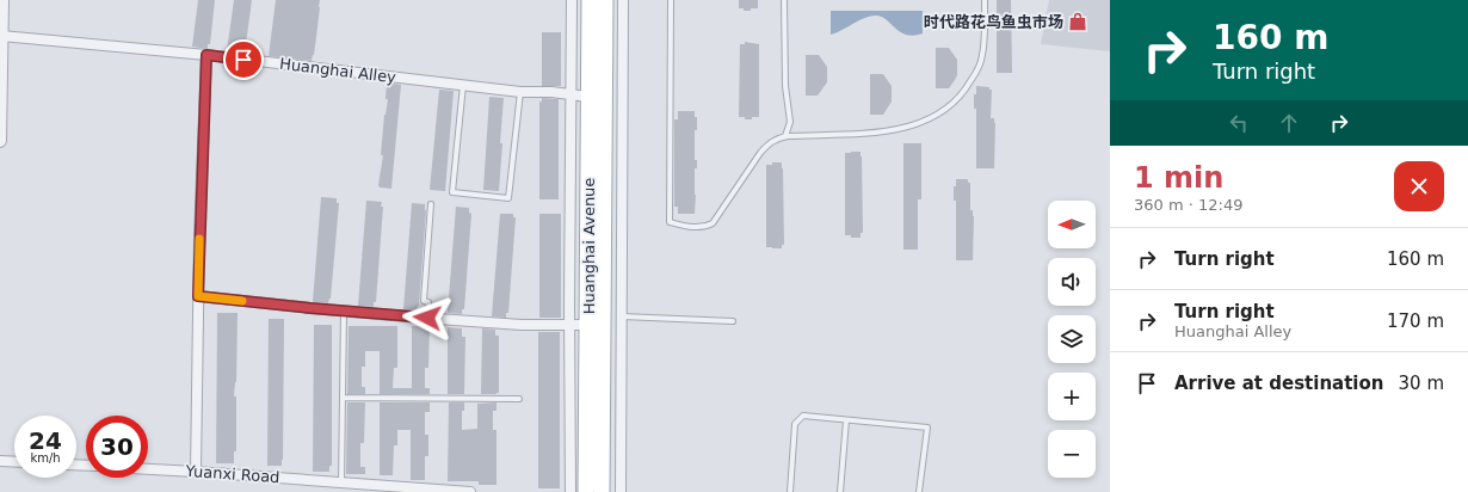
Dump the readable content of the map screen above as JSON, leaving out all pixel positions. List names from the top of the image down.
{
  "streets": {
    "main road": ["Huanghai Avenue"],
    "street": ["Huanghai Alley", "Yuanxi Road"]
  },
  "crossings": [
    ["Huanghai Alley", "Huanghai Avenue"]
  ],
  "places": {
    "shop": ["时代路花鸟鱼虫市场"]
  },
  "north": "left",
  "page": {
    "turn": ["160 m", "Turn right"],
    "heading": ["1 min", "360 m · 12:49"],
    "map_buttons": ["+", "−"],
    "list": [
      {
        "name": "Turn right",
        "value": "160 m"
      },
      {
        "name": "Turn right",
        "note": "Huanghai Alley",
        "value": "170 m"
      },
      {
        "name": "Arrive at destination",
        "value": "30 m"
      }
    ],
    "speed": "24 km/h",
    "limit": "30"
  }
}
